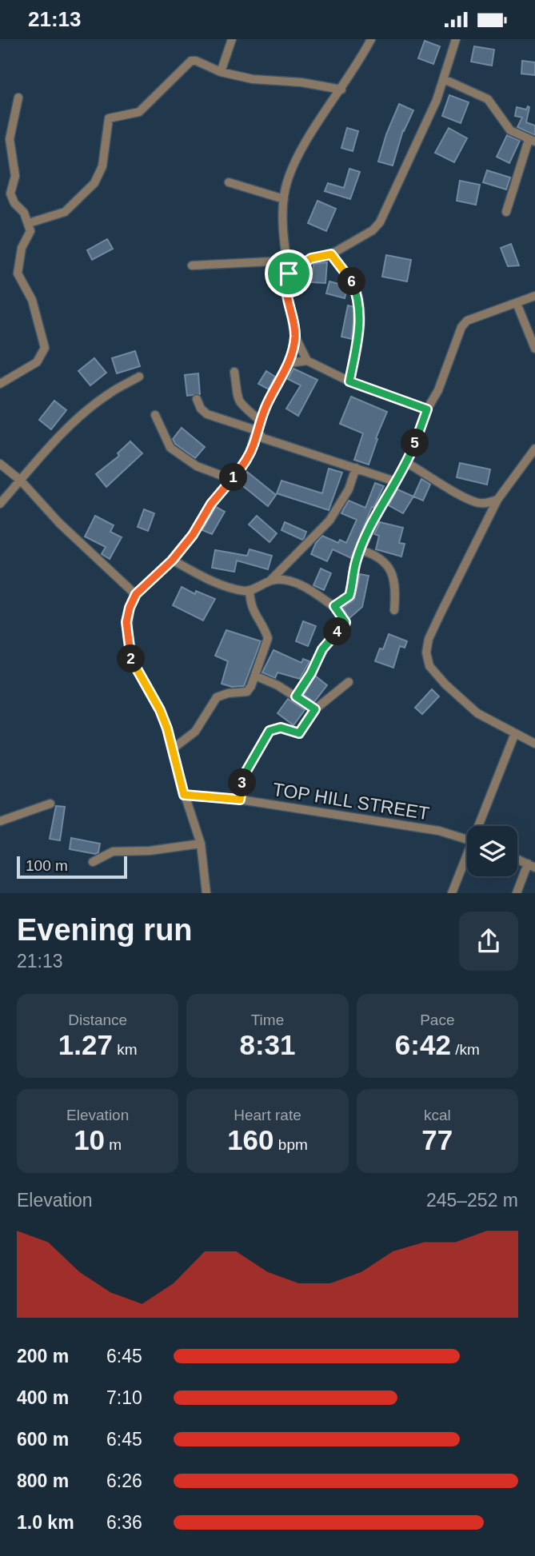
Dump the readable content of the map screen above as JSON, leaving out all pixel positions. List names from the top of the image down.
{
  "streets": {
    "street": ["TOP HILL STREET"]
  },
  "scale_bar": "100 m",
  "page": {
    "status": "21:13",
    "pins": [
      "6",
      "5",
      "1",
      "4",
      "2",
      "3"
    ],
    "scale": "100 m",
    "heading": ["Evening run", "21:13"],
    "stats": [
      ["Distance", "1.27 km"],
      ["Time", "8:31"],
      ["Pace", "6:42 /km"],
      ["Elevation", "10 m"],
      ["Heart rate", "160 bpm"],
      ["kcal", "77"]
    ],
    "chart": ["Elevation", "245–252 m"],
    "list": [
      {
        "name": "200 m",
        "note": "6:45"
      },
      {
        "name": "400 m",
        "note": "7:10"
      },
      {
        "name": "600 m",
        "note": "6:45"
      },
      {
        "name": "800 m",
        "note": "6:26"
      },
      {
        "name": "1.0 km",
        "note": "6:36"
      }
    ]
  }
}
